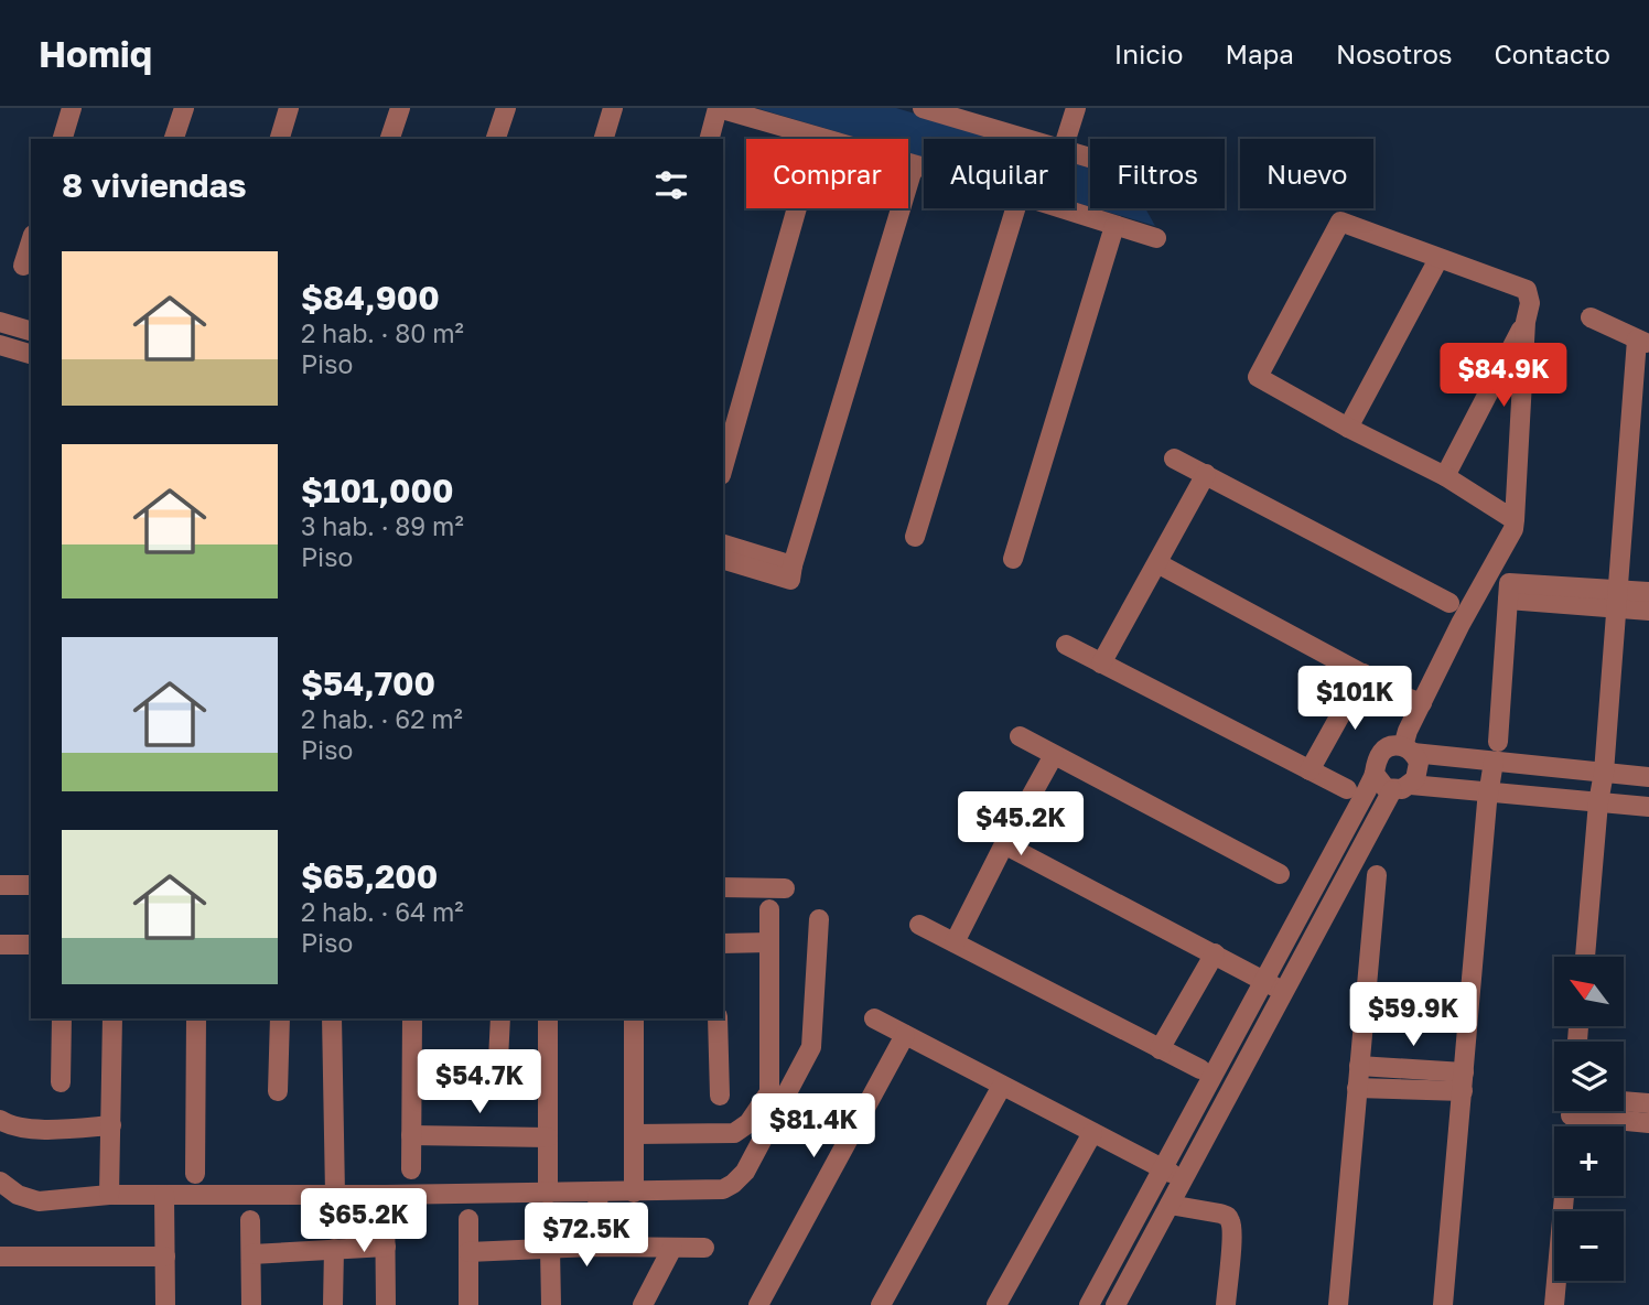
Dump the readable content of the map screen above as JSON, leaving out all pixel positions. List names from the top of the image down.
{
  "north": "top left",
  "page": {
    "header": "Homiq",
    "nav": [
      "Inicio",
      "Mapa",
      "Nosotros",
      "Contacto"
    ],
    "chip": [
      "Comprar",
      "Alquilar",
      "Filtros",
      "Nuevo"
    ],
    "heading": "8 viviendas",
    "list": [
      {
        "name": "$84,900",
        "note": "2 hab. · 80 m² · Piso"
      },
      {
        "name": "$101,000",
        "note": "3 hab. · 89 m² · Piso"
      },
      {
        "name": "$54,700",
        "note": "2 hab. · 62 m² · Piso"
      },
      {
        "name": "$65,200",
        "note": "2 hab. · 64 m² · Piso"
      }
    ],
    "price": [
      "$84.9K",
      "$101K",
      "$45.2K",
      "$59.9K",
      "$54.7K",
      "$81.4K",
      "$65.2K",
      "$72.5K"
    ],
    "map_buttons": ["+", "−"]
  }
}
